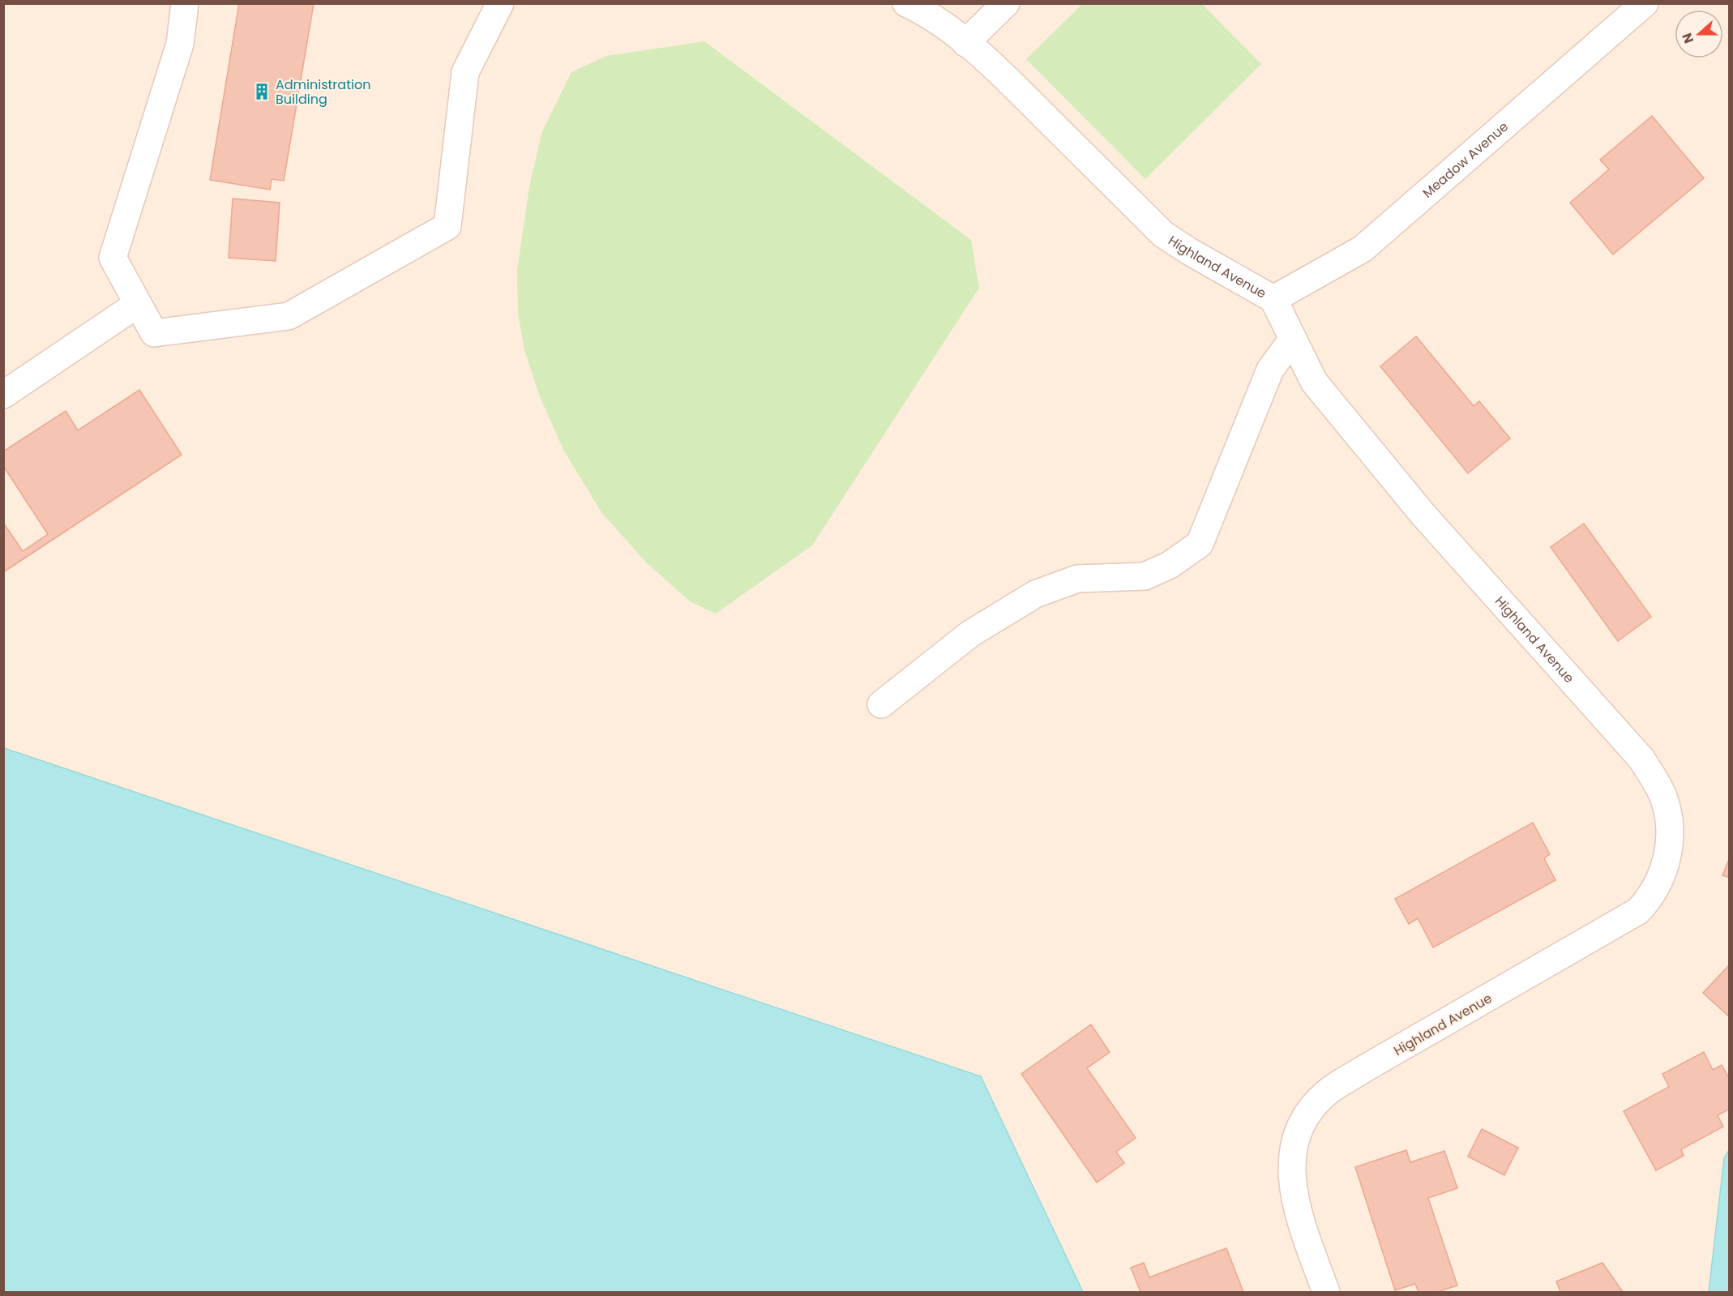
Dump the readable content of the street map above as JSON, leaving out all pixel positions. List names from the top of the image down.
{
  "streets": {
    "street": ["Meadow Avenue", "Highland Avenue"]
  },
  "crossings": [
    ["Meadow Avenue", "Highland Avenue"]
  ],
  "places": {
    "building": ["Administration Building"]
  },
  "north": "left"
}
